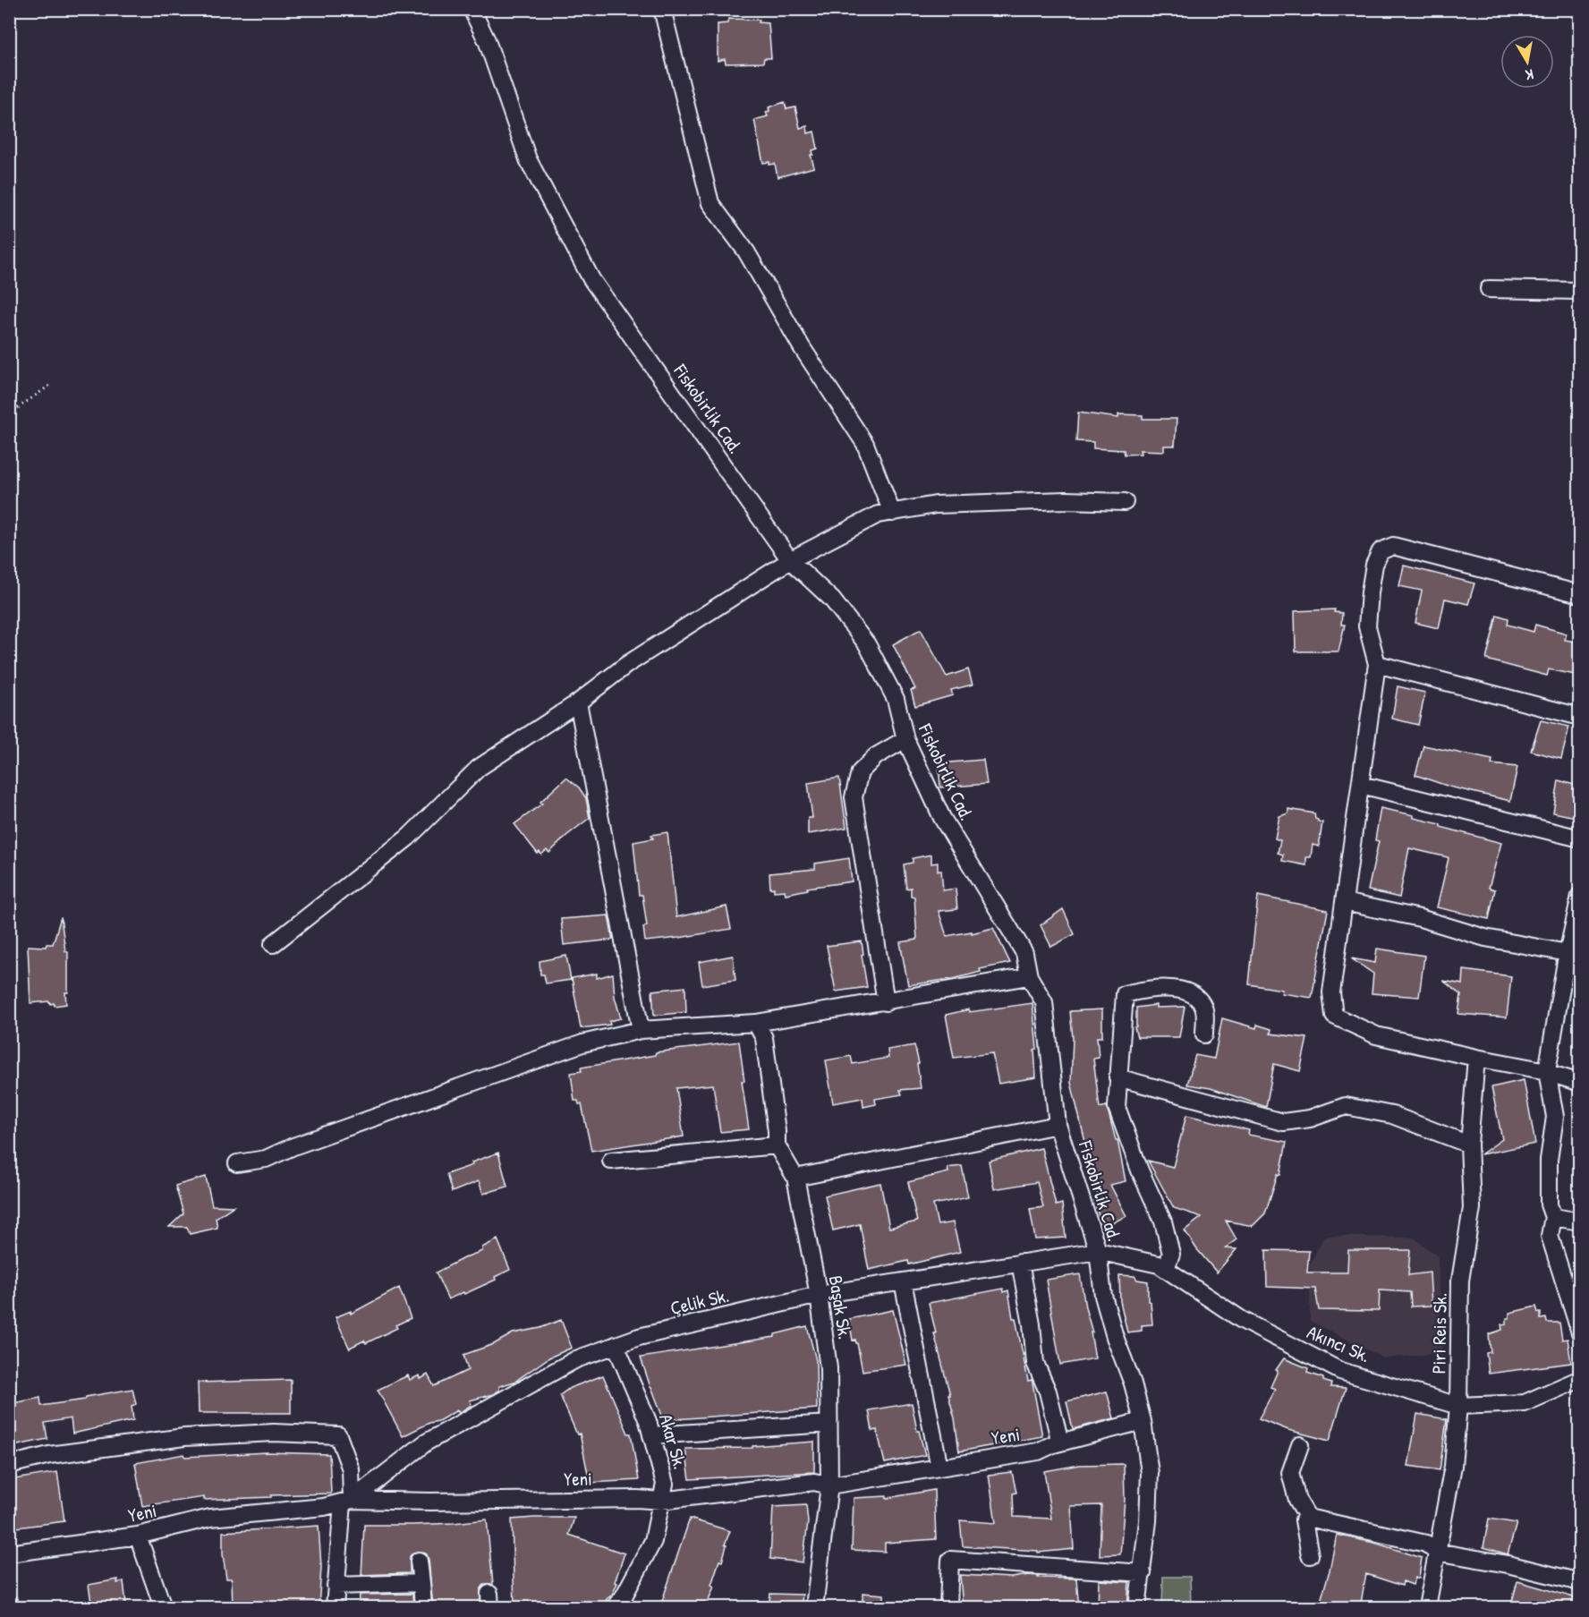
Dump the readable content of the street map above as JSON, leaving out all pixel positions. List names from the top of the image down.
{
  "streets": {
    "street": [
      "Fiskobirlik Cad.",
      "Çelik Sk.",
      "Başak Sk.",
      "Piri Reis Sk.",
      "Akıncı Sk.",
      "Yeni",
      "Akar Sk."
    ]
  },
  "crossings": [
    ["Fiskobirlik Cad.", "Çelik Sk."],
    ["Fiskobirlik Cad.", "Akıncı Sk."],
    ["Fiskobirlik Cad.", "Yeni"],
    ["Çelik Sk.", "Başak Sk."],
    ["Çelik Sk.", "Akıncı Sk."],
    ["Çelik Sk.", "Yeni"],
    ["Çelik Sk.", "Akar Sk."],
    ["Başak Sk.", "Yeni"],
    ["Piri Reis Sk.", "Akıncı Sk."],
    ["Yeni", "Akar Sk."]
  ],
  "north": "bottom"
}
